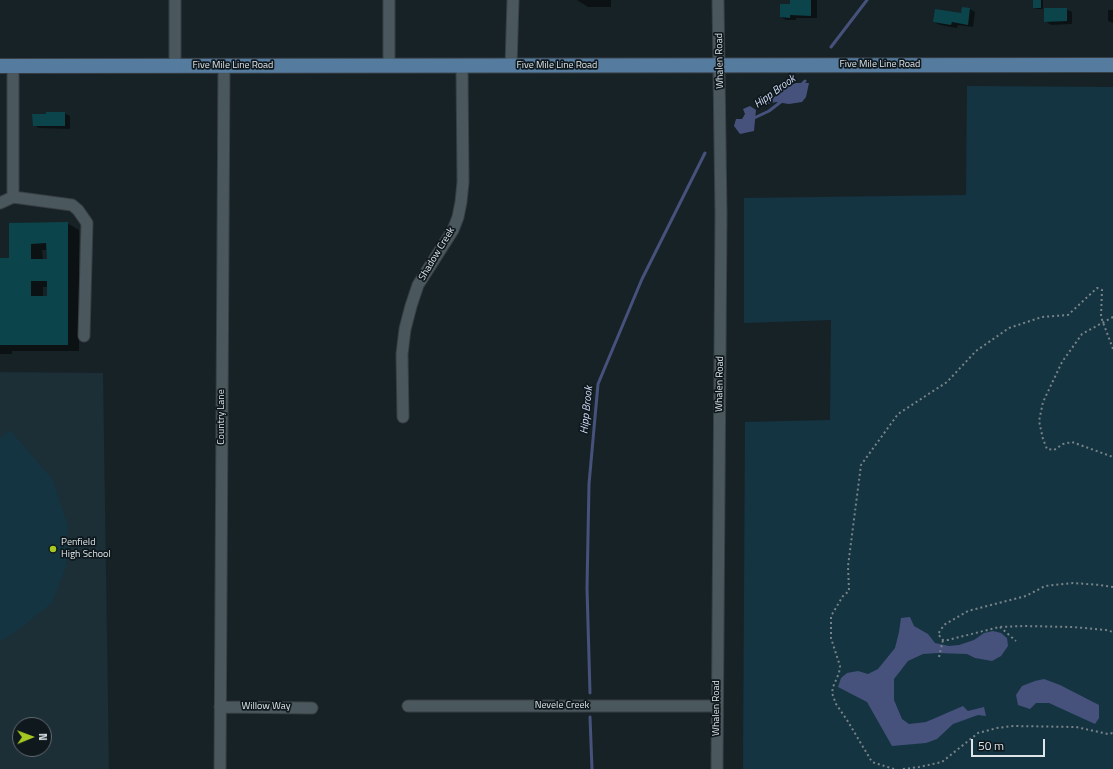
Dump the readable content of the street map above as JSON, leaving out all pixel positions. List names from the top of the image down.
{
  "streets": {
    "main road": ["Five Mile Line Road"],
    "street": [
      "Whalen Road",
      "Shadow Creek",
      "Country Lane",
      "Nevele Creek",
      "Willow Way"
    ]
  },
  "crossings": [
    ["Whalen Road", "Five Mile Line Road"],
    ["Whalen Road", "Nevele Creek"],
    ["Five Mile Line Road", "Shadow Creek"],
    ["Five Mile Line Road", "Country Lane"],
    ["Country Lane", "Willow Way"]
  ],
  "water": ["Hipp Brook"],
  "places": ["Penfield High School"],
  "scale_bar": "50 m",
  "north": "right"
}
